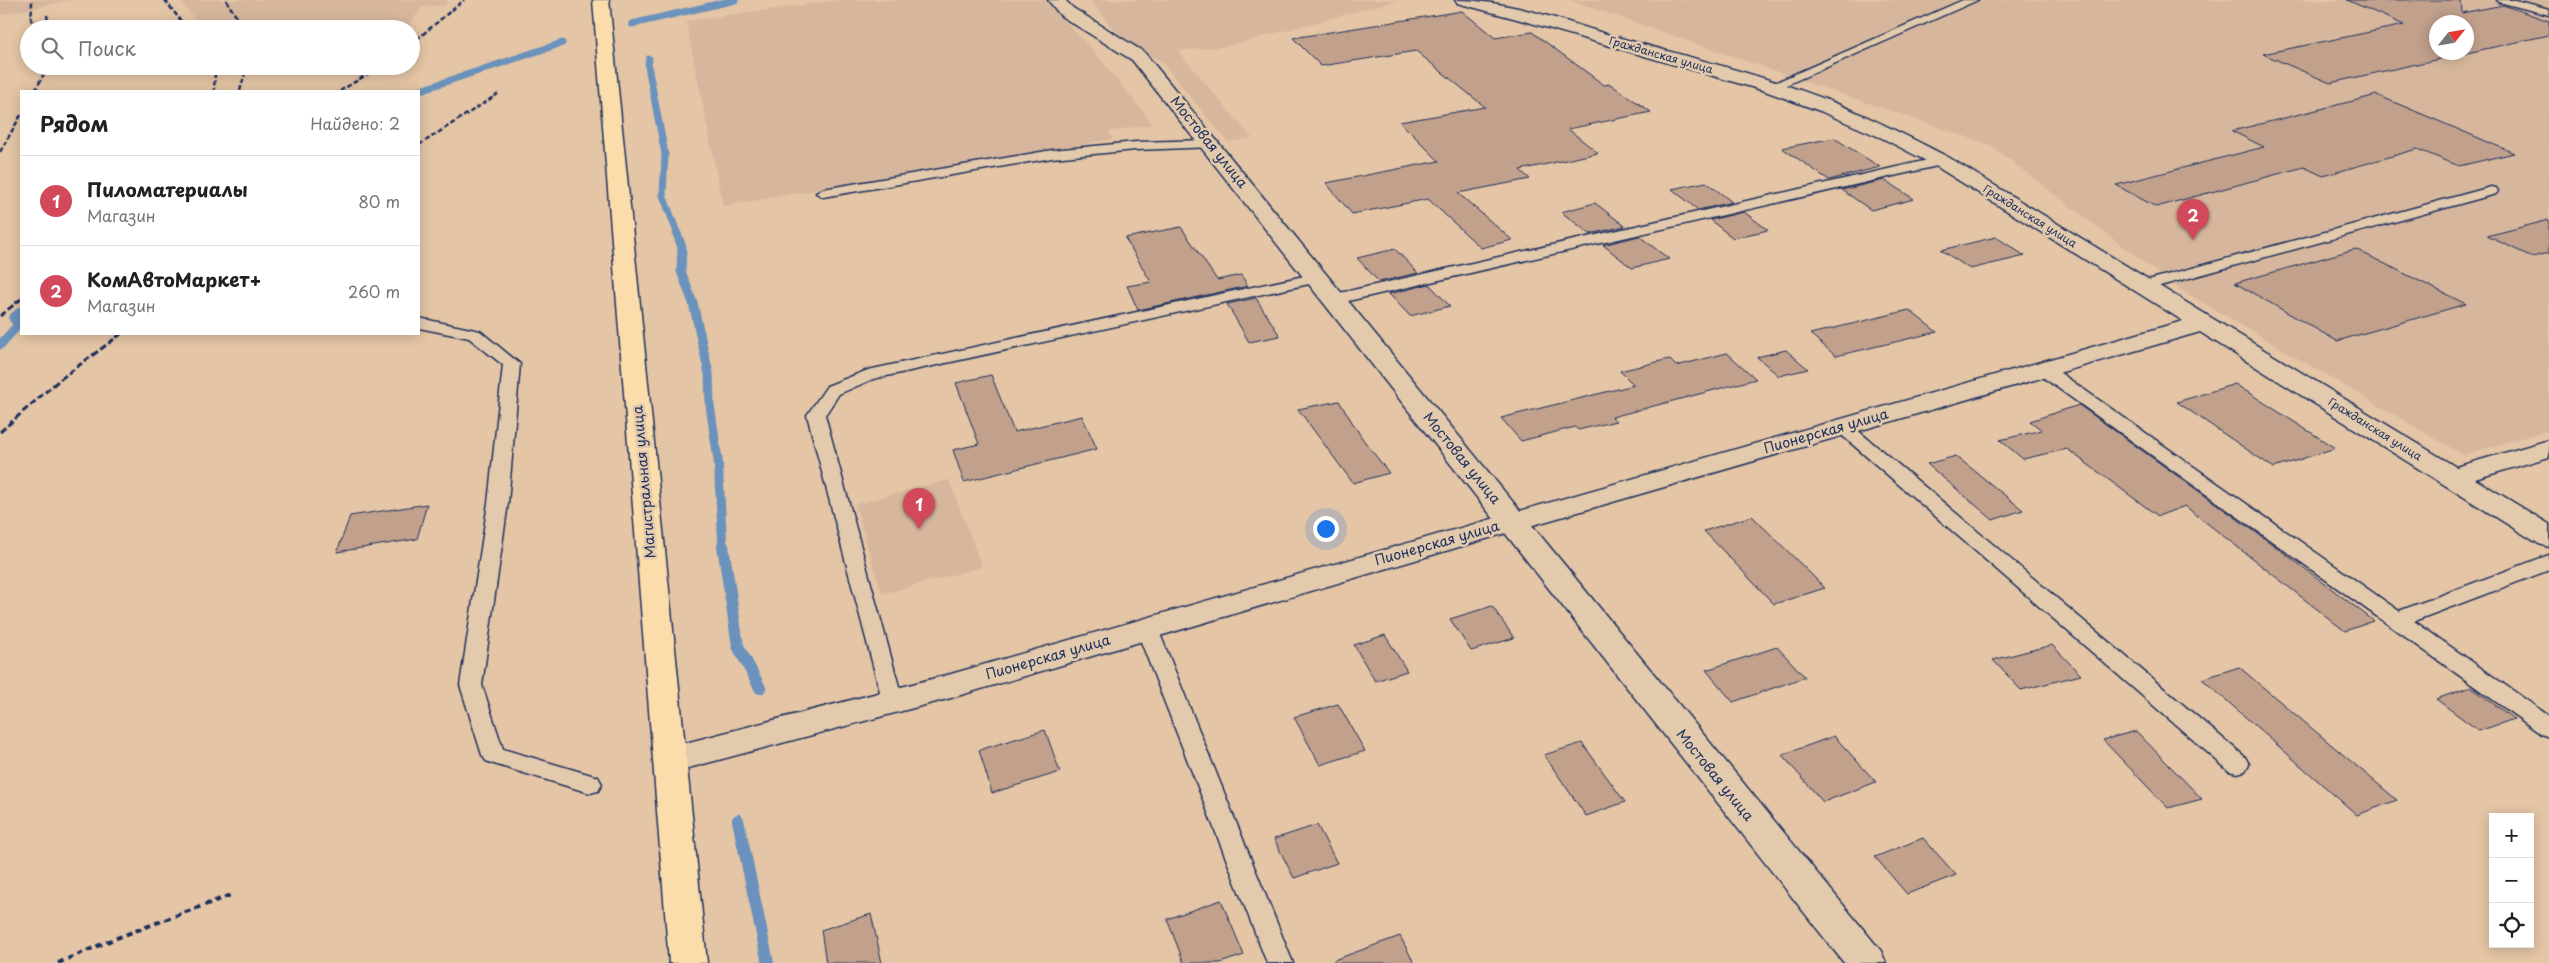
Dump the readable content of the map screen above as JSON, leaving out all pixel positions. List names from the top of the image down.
{
  "streets": {
    "main road": ["Магистральная улица"],
    "street": ["Гражданская улица", "Мостовая улица", "Пионерская улица"]
  },
  "crossings": [
    ["Гражданская улица", "Пионерская улица"],
    ["Мостовая улица", "Пионерская улица"],
    ["Пионерская улица", "Магистральная улица"]
  ],
  "north": "top right",
  "page": {
    "search": "Поиск",
    "heading": ["Рядом", "Найдено: 2"],
    "list": [
      {
        "mark": "1",
        "name": "Пиломатериалы",
        "note": "Магазин",
        "value": "80 m"
      },
      {
        "mark": "2",
        "name": "КомАвтоМаркет+",
        "note": "Магазин",
        "value": "260 m"
      }
    ],
    "pins": ["2", "1"],
    "map_buttons": ["+", "−"]
  }
}
